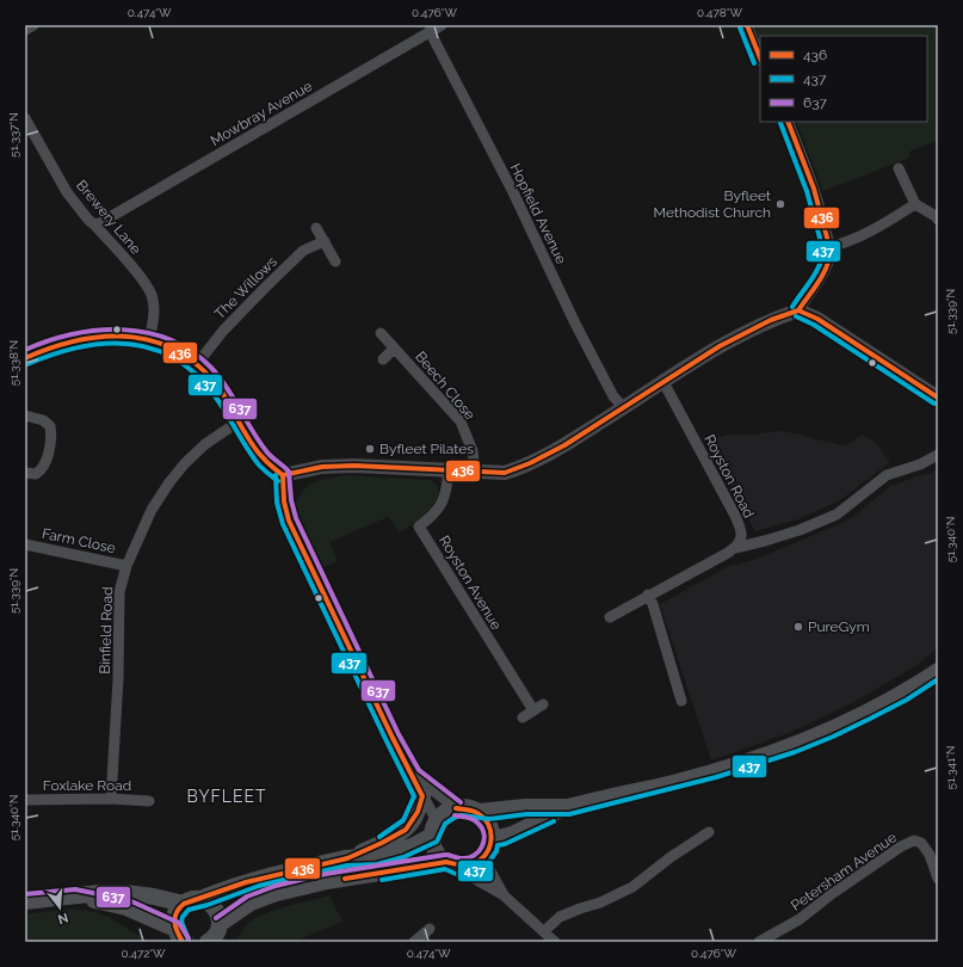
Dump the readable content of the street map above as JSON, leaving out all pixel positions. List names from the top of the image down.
{
  "streets": {
    "street": [
      "Mowbray Avenue",
      "Hopfield Avenue",
      "Brewery Lane",
      "The Willows",
      "Beech Close",
      "Royston Road",
      "Farm Close",
      "Royston Avenue",
      "Binfield Road",
      "Foxlake Road",
      "Petersham Avenue"
    ]
  },
  "crossings": [
    ["Mowbray Avenue", "Hopfield Avenue"],
    ["Mowbray Avenue", "Brewery Lane"],
    ["Farm Close", "Binfield Road"],
    ["Binfield Road", "Foxlake Road"]
  ],
  "districts": ["BYFLEET"],
  "places": ["Byfleet Methodist Church", "Byfleet Pilates", "PureGym"],
  "lines": ["transit line 436", "transit line 437", "transit line 637"],
  "legend": ["436", "437", "637"],
  "north": "bottom",
  "coordinates": [
    "0.474°W",
    "0.476°W",
    "0.478°W",
    "51.337°N",
    "51.339°N",
    "51.338°N",
    "51.340°N",
    "51.341°N",
    "0.472°W"
  ]
}
